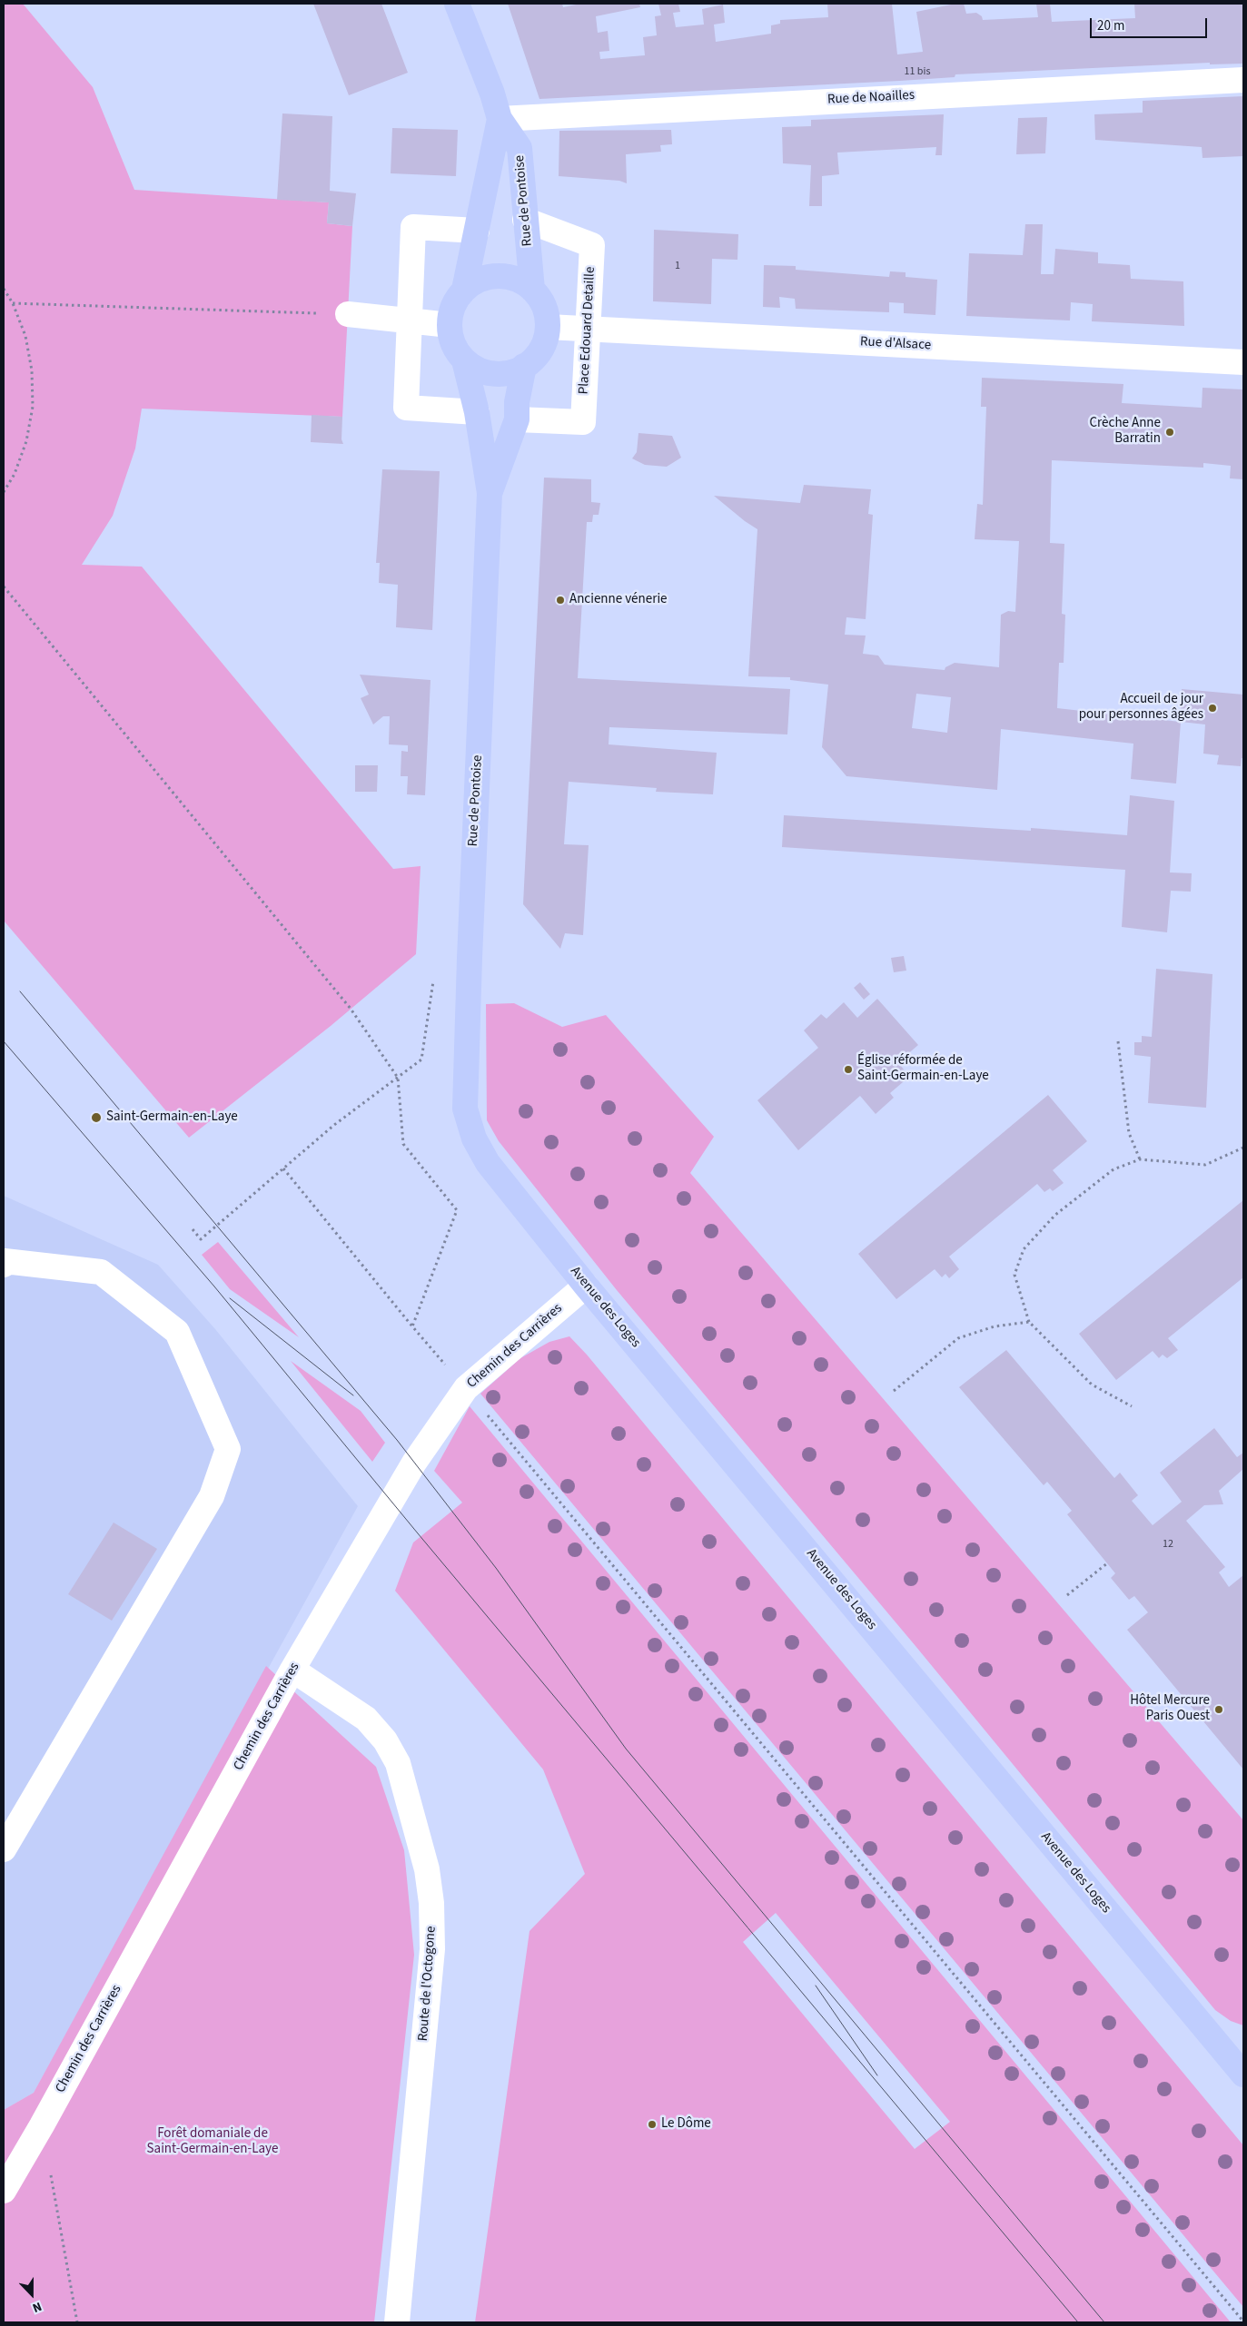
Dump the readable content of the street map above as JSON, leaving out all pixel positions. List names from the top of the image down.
{
  "streets": {
    "main road": ["Rue de Pontoise", "Avenue des Loges"],
    "street": [
      "Rue de Noailles",
      "Place Edouard Detaille",
      "Rue d'Alsace",
      "Chemin des Carrières",
      "Route de l'Octogone"
    ]
  },
  "crossings": [
    ["Rue de Noailles", "Rue de Pontoise"],
    ["Rue de Pontoise", "Place Edouard Detaille"],
    ["Rue de Pontoise", "Rue d'Alsace"],
    ["Rue de Pontoise", "Avenue des Loges"],
    ["Place Edouard Detaille", "Rue d'Alsace"],
    ["Avenue des Loges", "Chemin des Carrières"],
    ["Chemin des Carrières", "Route de l'Octogone"]
  ],
  "parks": ["Forêt domaniale de Saint-Germain-en-Laye"],
  "places": [
    "Crèche Anne Barratin",
    "Ancienne vénerie",
    "Accueil de jour pour personnes âgées",
    "Église réformée de Saint-Germain-en-Laye",
    "Saint-Germain-en-Laye",
    "Hôtel Mercure Paris Ouest",
    "Le Dôme"
  ],
  "house_numbers": ["11 bis", "1", "12"],
  "scale_bar": "20 m",
  "north": "bottom"
}
